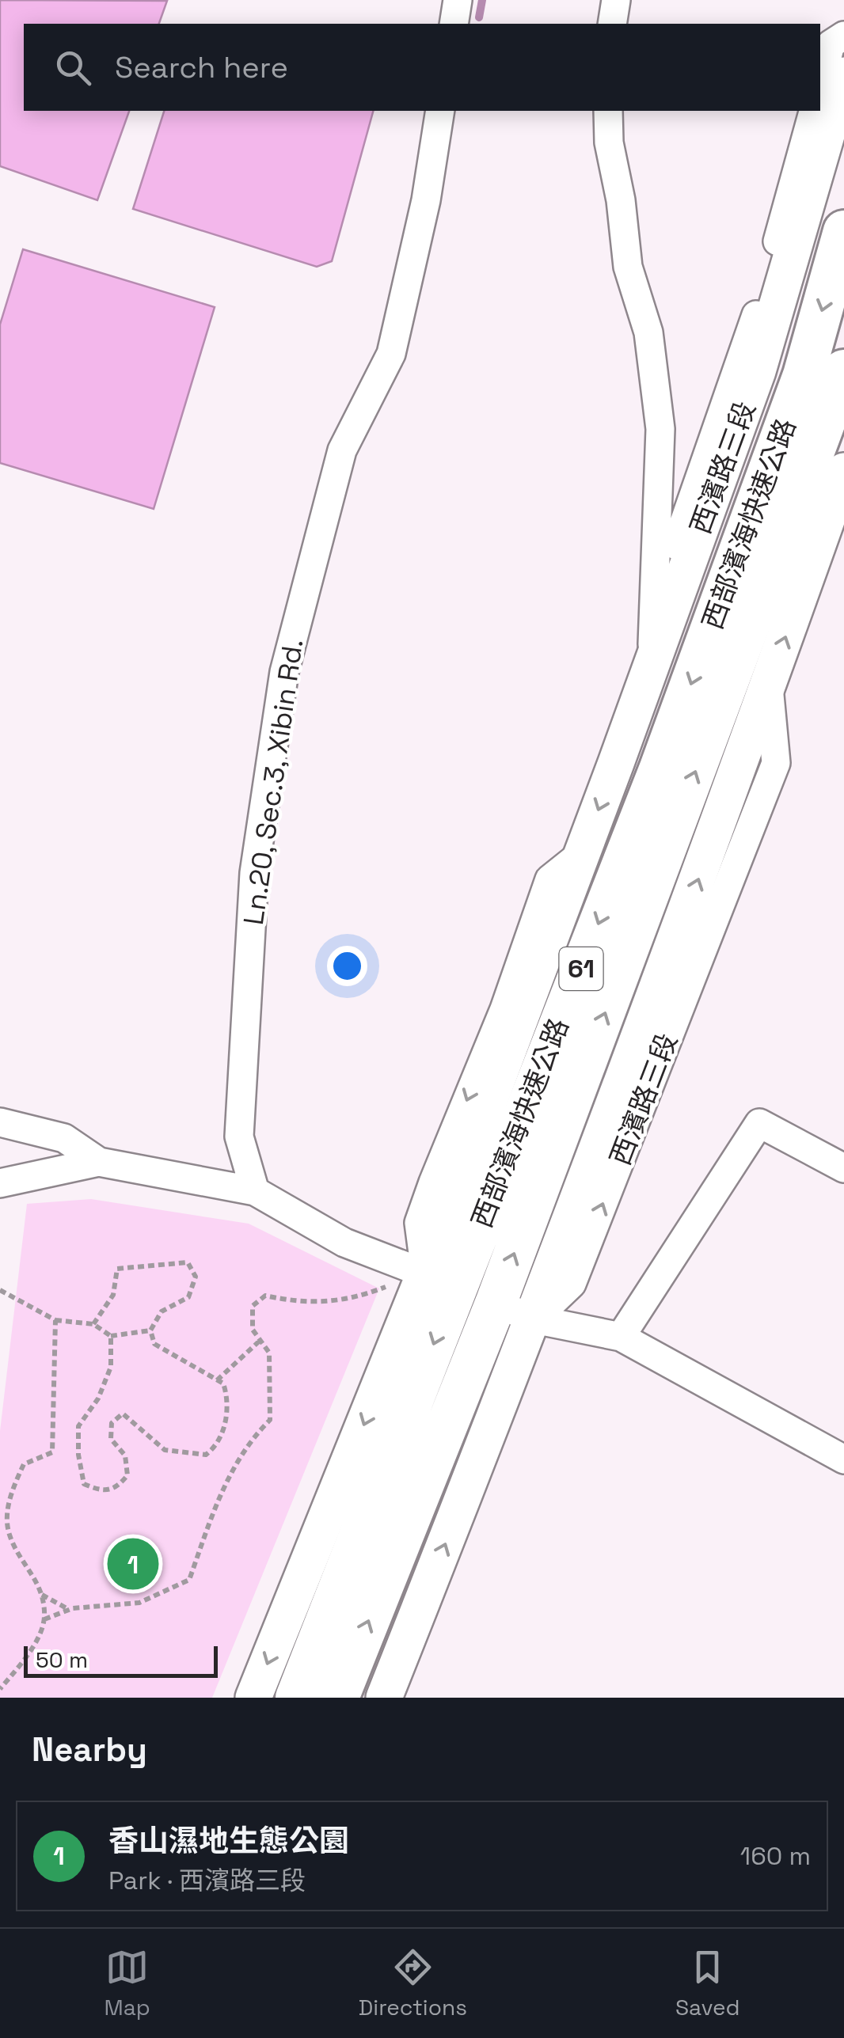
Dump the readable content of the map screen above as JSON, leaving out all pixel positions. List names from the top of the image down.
{
  "streets": {
    "highway": ["西部濱海快速公路", "61"],
    "main road": ["西濱路三段"],
    "street": ["Ln.20, Sec.3, Xibin Rd."]
  },
  "crossings": [
    ["西濱路三段", "西部濱海快速公路"]
  ],
  "scale_bar": "50 m",
  "page": {
    "search": "Search here",
    "pins": "1",
    "scale": "50 m",
    "heading": "Nearby",
    "list": [
      {
        "mark": "1",
        "name": "香山濕地生態公園",
        "note": "Park · 西濱路三段",
        "value": "160 m"
      }
    ],
    "nav": ["Map", "Directions", "Saved"]
  }
}
